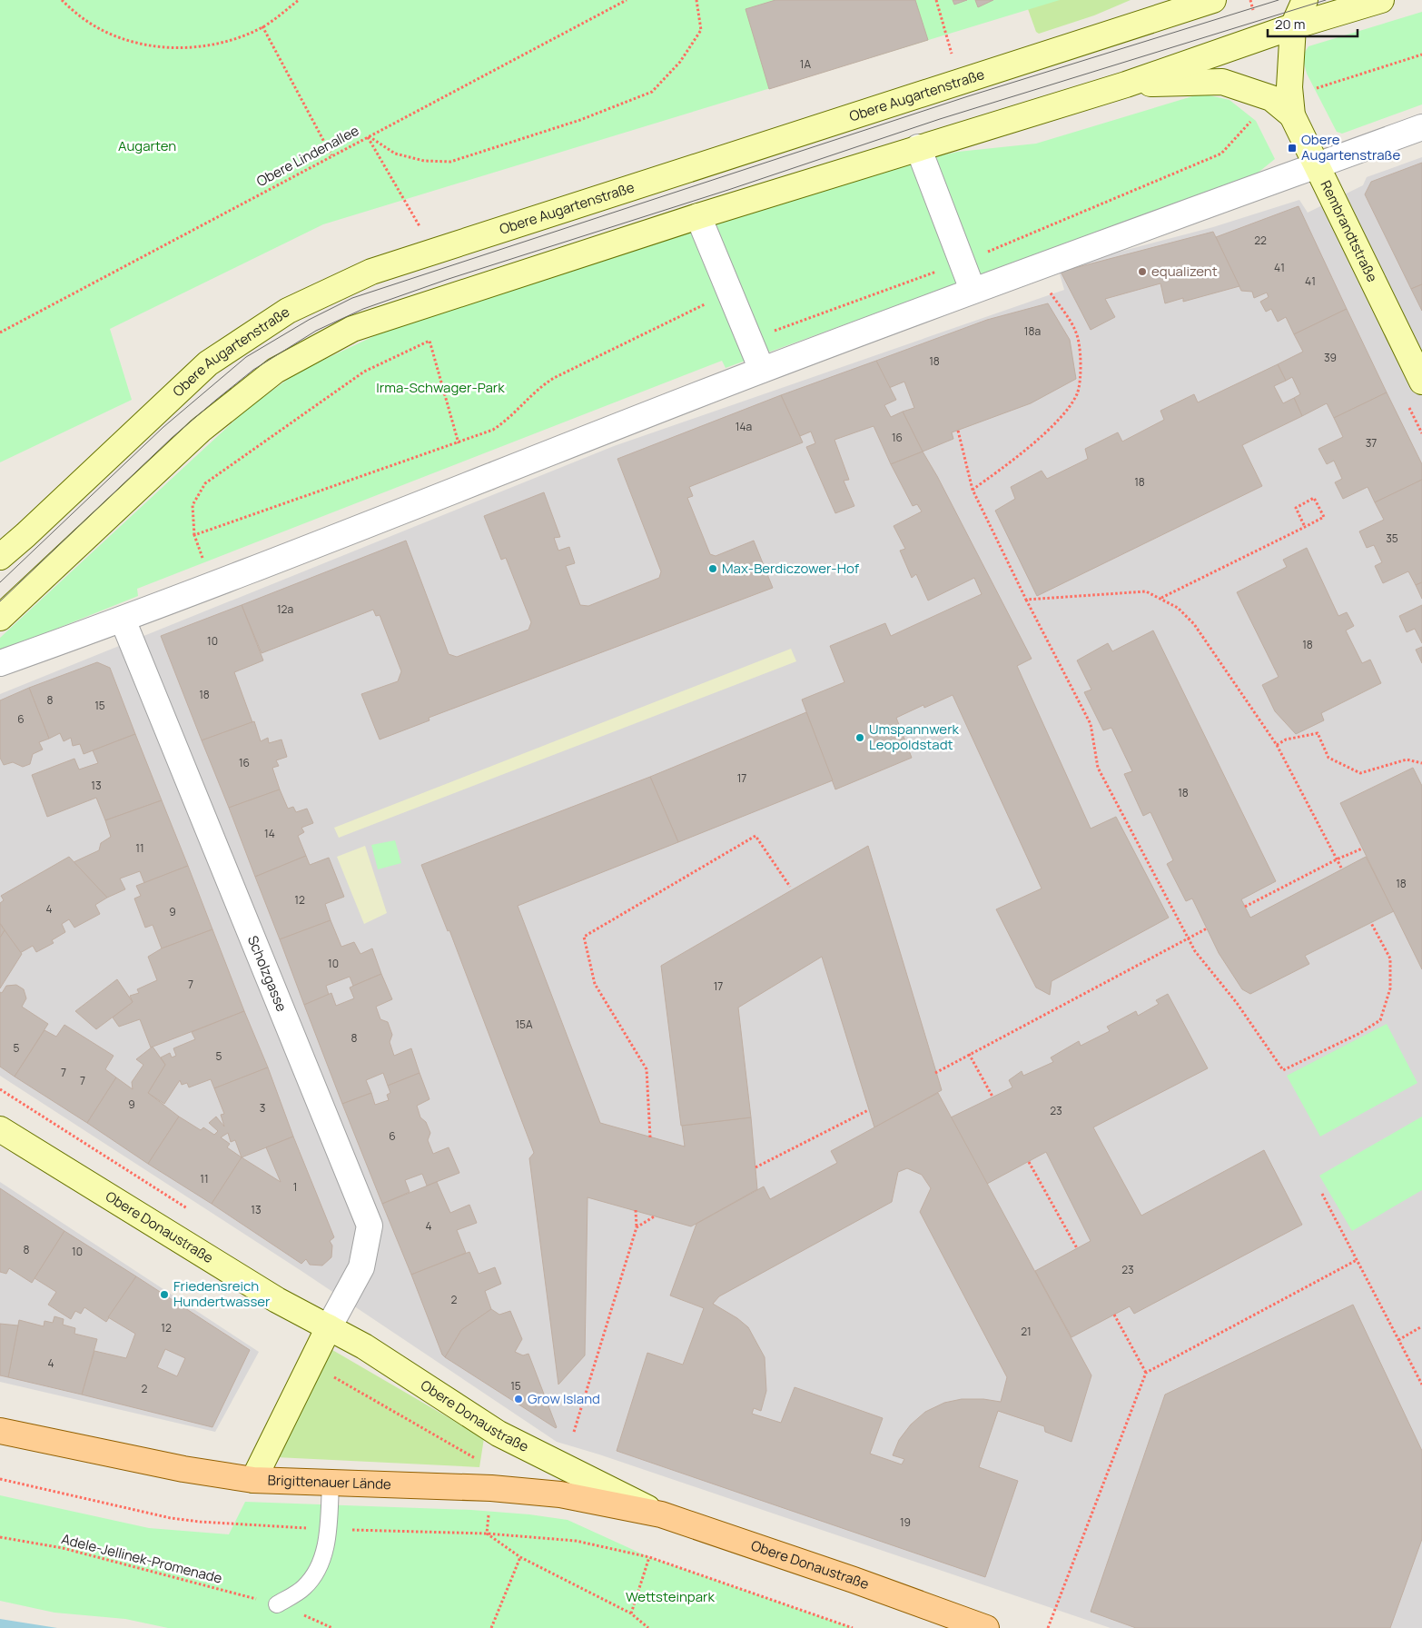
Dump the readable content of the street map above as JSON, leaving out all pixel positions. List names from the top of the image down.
{
  "streets": {
    "main road": ["Obere Donaustraße", "Brigittenauer Lände"],
    "street": ["Obere Augartenstraße", "Rembrandtstraße", "Scholzgasse"],
    "path": ["Obere Lindenallee", "Adele-Jellinek-Promenade"]
  },
  "crossings": [
    ["Scholzgasse", "Obere Donaustraße"],
    ["Obere Donaustraße", "Brigittenauer Lände"]
  ],
  "parks": ["Augarten", "Irma-Schwager-Park", "Wettsteinpark"],
  "places": {
    "transit": ["Obere Augartenstraße"],
    "other": [
      "equalizent",
      "Max-Berdiczower-Hof",
      "Umspannwerk Leopoldstadt",
      "Friedensreich Hundertwasser",
      "Grow Island"
    ]
  },
  "house_numbers": [
    "1A",
    "22",
    "41",
    "41",
    "18a",
    "39",
    "18",
    "14a",
    "16",
    "37",
    "18",
    "35",
    "12a",
    "10",
    "18",
    "18",
    "8",
    "15",
    "6",
    "16",
    "17",
    "13",
    "18",
    "14",
    "11",
    "18",
    "12",
    "4",
    "9",
    "10",
    "7",
    "17",
    "15A",
    "8",
    "5",
    "5",
    "7",
    "7",
    "9",
    "3",
    "23",
    "6",
    "11",
    "1",
    "13",
    "4",
    "8",
    "10",
    "23",
    "2",
    "12",
    "21",
    "4",
    "15",
    "2",
    "19"
  ],
  "scale_bar": "20 m"
}
